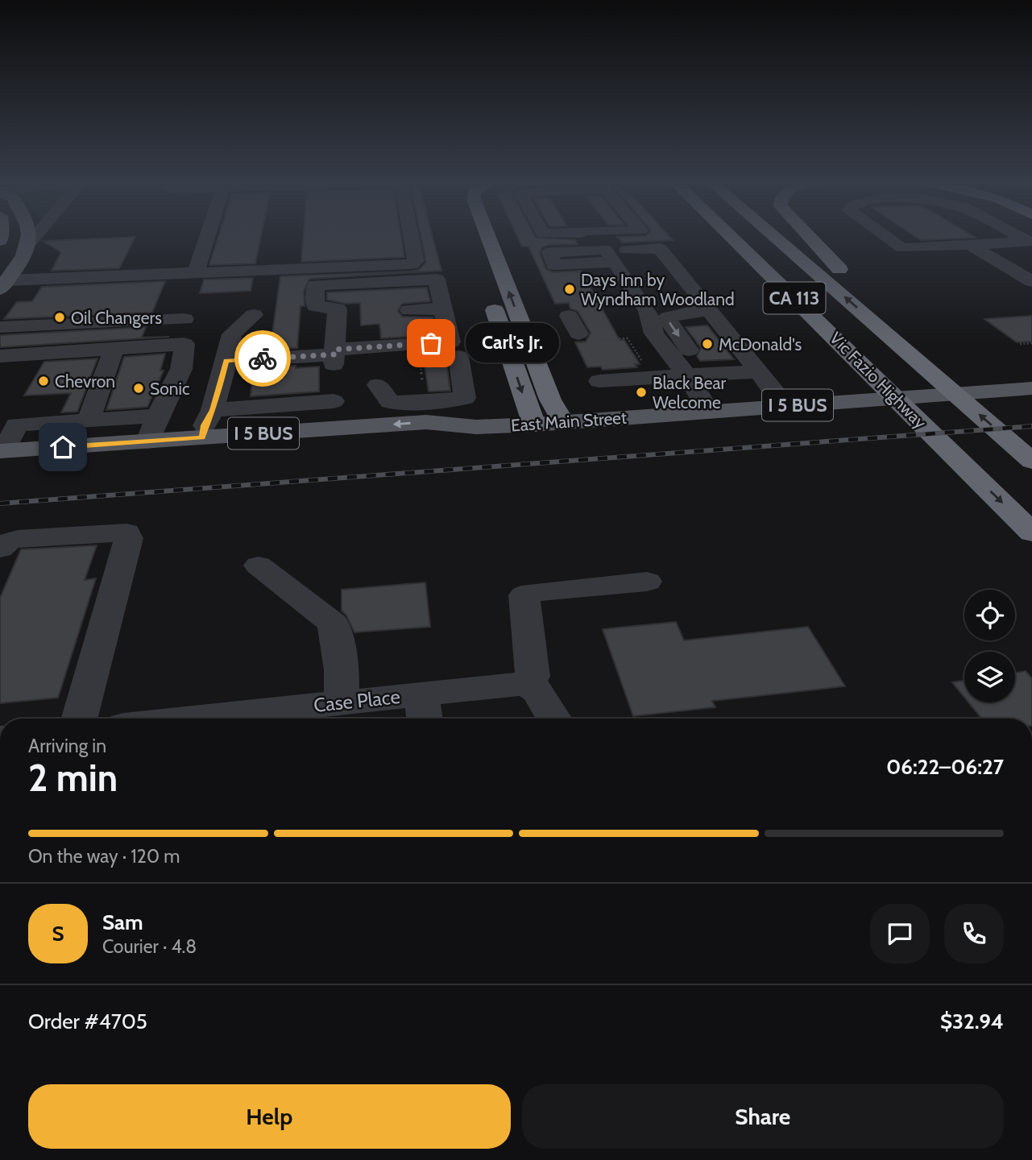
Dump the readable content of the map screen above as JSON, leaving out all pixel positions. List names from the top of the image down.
{
  "streets": {
    "highway": ["CA 113", "Vic Fazio Highway"],
    "main road": ["I 5 BUS", "East Main Street"],
    "street": ["Case Place"]
  },
  "places": [
    "Days Inn by Wyndham Woodland",
    "Oil Changers",
    "Carl's Jr.",
    "McDonald's",
    "Chevron",
    "Sonic",
    "Black Bear Welcome"
  ],
  "page": {
    "bubble": "Carl's Jr.",
    "heading": ["2 min", "Arriving in", "06:22–06:27"],
    "panel": [
      "Sam",
      "Courier · 4.8",
      "Order #4705",
      "$32.94"
    ],
    "bar": "On the way · 120 m",
    "round": "S",
    "buttons": ["Help", "Share"]
  }
}
